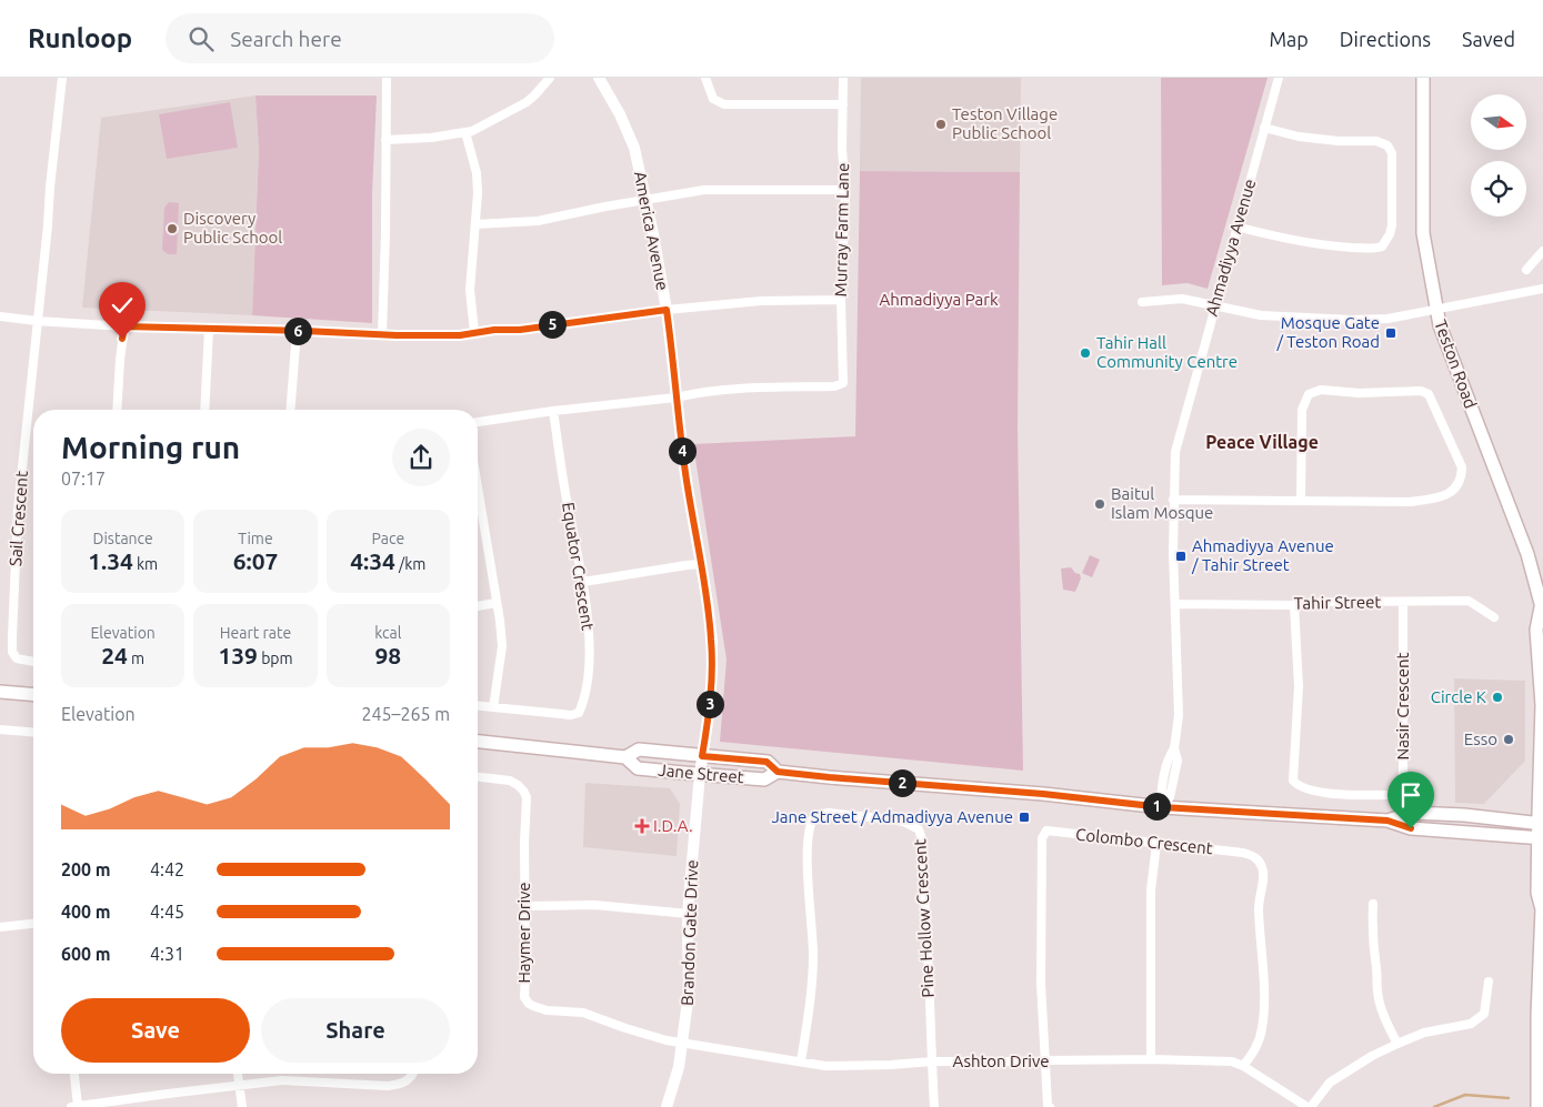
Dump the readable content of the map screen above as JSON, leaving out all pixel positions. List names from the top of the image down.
{
  "streets": {
    "main road": ["Teston Road", "Jane Street"],
    "street": [
      "Murray Farm Lane",
      "America Avenue",
      "Ahmadiyya Avenue",
      "Sail Crescent",
      "Equator Crescent",
      "Tahir Street",
      "Nasir Crescent",
      "Colombo Crescent",
      "Pine Hollow Crescent",
      "Haymer Drive",
      "Brandon Gate Drive",
      "Ashton Drive"
    ]
  },
  "crossings": [
    ["Murray Farm Lane", "America Avenue"],
    ["America Avenue", "Jane Street"],
    ["America Avenue", "Brandon Gate Drive"],
    ["Ahmadiyya Avenue", "Tahir Street"],
    ["Ahmadiyya Avenue", "Jane Street"],
    ["Teston Road", "Jane Street"],
    ["Tahir Street", "Nasir Crescent"],
    ["Jane Street", "Brandon Gate Drive"],
    ["Colombo Crescent", "Ashton Drive"],
    ["Pine Hollow Crescent", "Ashton Drive"],
    ["Haymer Drive", "Brandon Gate Drive"],
    ["Haymer Drive", "Ashton Drive"],
    ["Brandon Gate Drive", "Ashton Drive"]
  ],
  "districts": ["Peace Village"],
  "parks": ["Ahmadiyya Park"],
  "places": {
    "other": [
      "Teston Village Public School",
      "Discovery Public School",
      "Tahir Hall Community Centre",
      "Baitul Islam Mosque",
      "Circle K",
      "Esso"
    ],
    "transit": ["Mosque Gate / Teston Road", "Ahmadiyya Avenue / Tahir Street", "Jane Street / Admadiyya Avenue"],
    "health": ["I.D.A."]
  },
  "north": "right",
  "page": {
    "header": "Runloop",
    "search": "Search here",
    "nav": ["Map", "Directions", "Saved"],
    "pins": [
      "5",
      "6",
      "4",
      "3",
      "2",
      "1"
    ],
    "heading": ["Morning run", "07:17"],
    "stats": [
      ["Distance", "1.34 km"],
      ["Time", "6:07"],
      ["Pace", "4:34 /km"],
      ["Elevation", "24 m"],
      ["Heart rate", "139 bpm"],
      ["kcal", "98"]
    ],
    "chart": ["Elevation", "245–265 m"],
    "list": [
      {
        "name": "200 m",
        "note": "4:42"
      },
      {
        "name": "400 m",
        "note": "4:45"
      },
      {
        "name": "600 m",
        "note": "4:31"
      }
    ],
    "buttons": ["Save", "Share"]
  }
}
